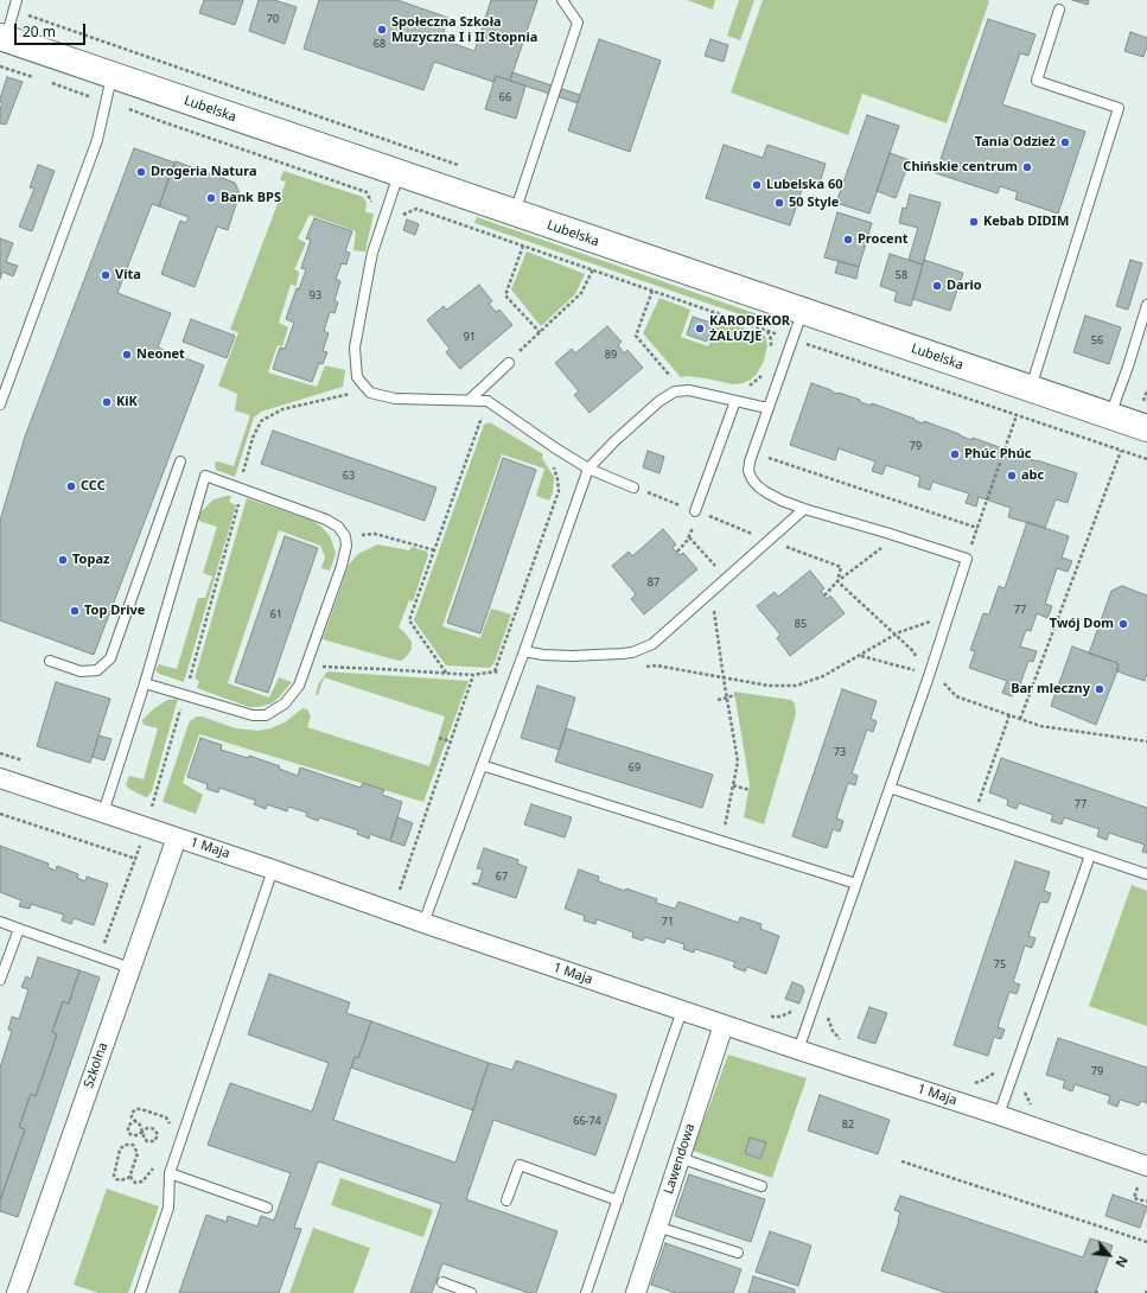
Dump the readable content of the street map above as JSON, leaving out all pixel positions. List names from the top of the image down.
{
  "streets": {
    "main road": ["Lubelska"],
    "street": ["1 Maja", "Szkolna", "Lawendowa"]
  },
  "crossings": [
    ["1 Maja", "Szkolna"],
    ["1 Maja", "Lawendowa"]
  ],
  "places": [
    "Społeczna Szkoła Muzyczna I i II Stopnia",
    "Tania Odzież",
    "Chińskie centrum",
    "Drogeria Natura",
    "Lubelska 60",
    "Bank BPS",
    "50 Style",
    "Kebab DIDIM",
    "Procent",
    "Vita",
    "Dario",
    "KARODEKOR ŻALUZJE",
    "Neonet",
    "KiK",
    "Phúc Phúc",
    "abc",
    "CCC",
    "Topaz",
    "Top Drive",
    "Twój Dom",
    "Bar mleczny"
  ],
  "house_numbers": [
    "70",
    "68",
    "66",
    "58",
    "93",
    "91",
    "56",
    "89",
    "79",
    "63",
    "87",
    "77",
    "61",
    "85",
    "73",
    "69",
    "77",
    "67",
    "71",
    "75",
    "79",
    "66-74",
    "82"
  ],
  "scale_bar": "20 m",
  "north": "bottom right"
}
